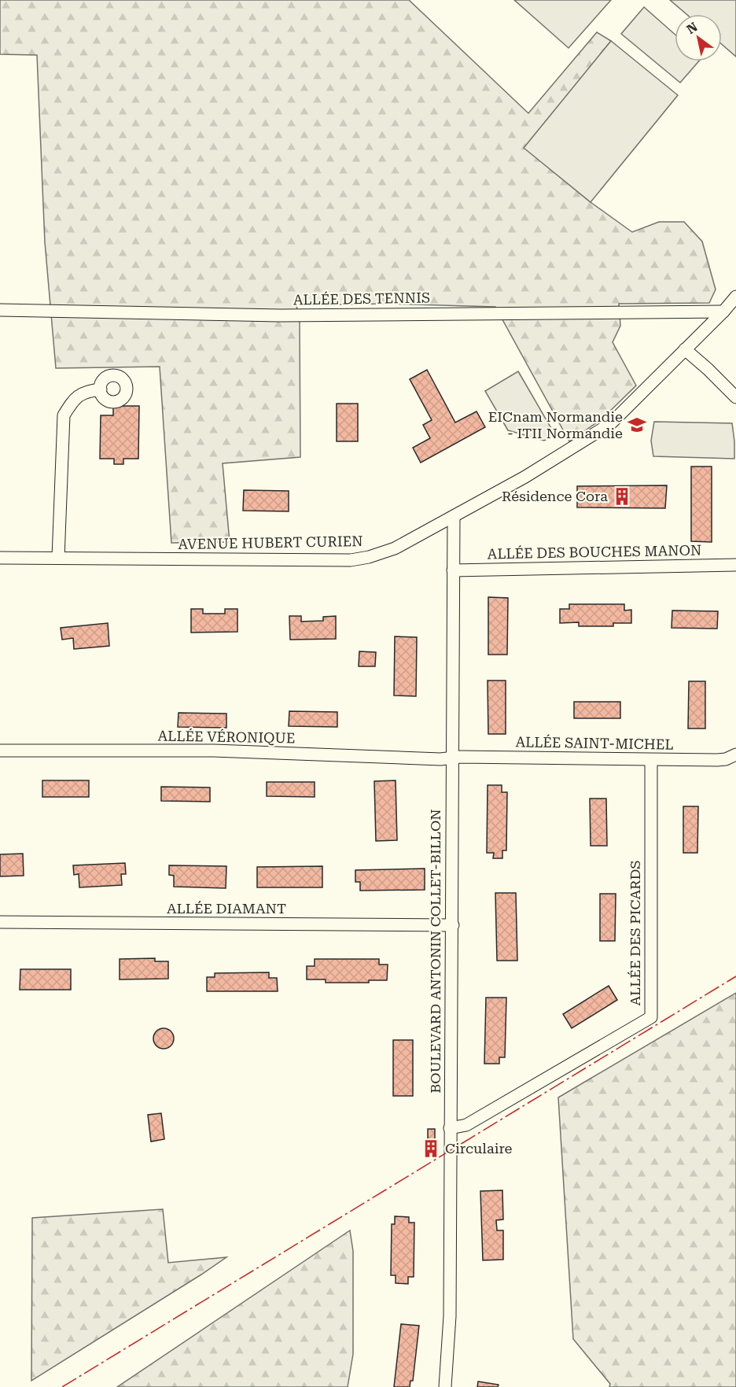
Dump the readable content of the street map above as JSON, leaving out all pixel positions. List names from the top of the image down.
{
  "streets": {
    "street": [
      "ALLÉE DES TENNIS",
      "AVENUE HUBERT CURIEN",
      "ALLÉE DES BOUCHES MANON",
      "ALLÉE VÉRONIQUE",
      "ALLÉE SAINT-MICHEL",
      "ALLÉE DIAMANT",
      "ALLÉE DES PICARDS",
      "BOULEVARD ANTONIN COLLET-BILLON"
    ]
  },
  "crossings": [
    ["ALLÉE DES TENNIS", "AVENUE HUBERT CURIEN"],
    ["AVENUE HUBERT CURIEN", "BOULEVARD ANTONIN COLLET-BILLON"],
    ["ALLÉE DES BOUCHES MANON", "BOULEVARD ANTONIN COLLET-BILLON"],
    ["ALLÉE VÉRONIQUE", "ALLÉE SAINT-MICHEL"],
    ["ALLÉE VÉRONIQUE", "BOULEVARD ANTONIN COLLET-BILLON"],
    ["ALLÉE SAINT-MICHEL", "ALLÉE DES PICARDS"],
    ["ALLÉE SAINT-MICHEL", "BOULEVARD ANTONIN COLLET-BILLON"],
    ["ALLÉE DIAMANT", "BOULEVARD ANTONIN COLLET-BILLON"],
    ["ALLÉE DES PICARDS", "BOULEVARD ANTONIN COLLET-BILLON"]
  ],
  "places": {
    "school or university": ["EICnam Normandie - ITII Normandie"],
    "building": ["Résidence Cora", "Circulaire"]
  },
  "north": "top left"
}
